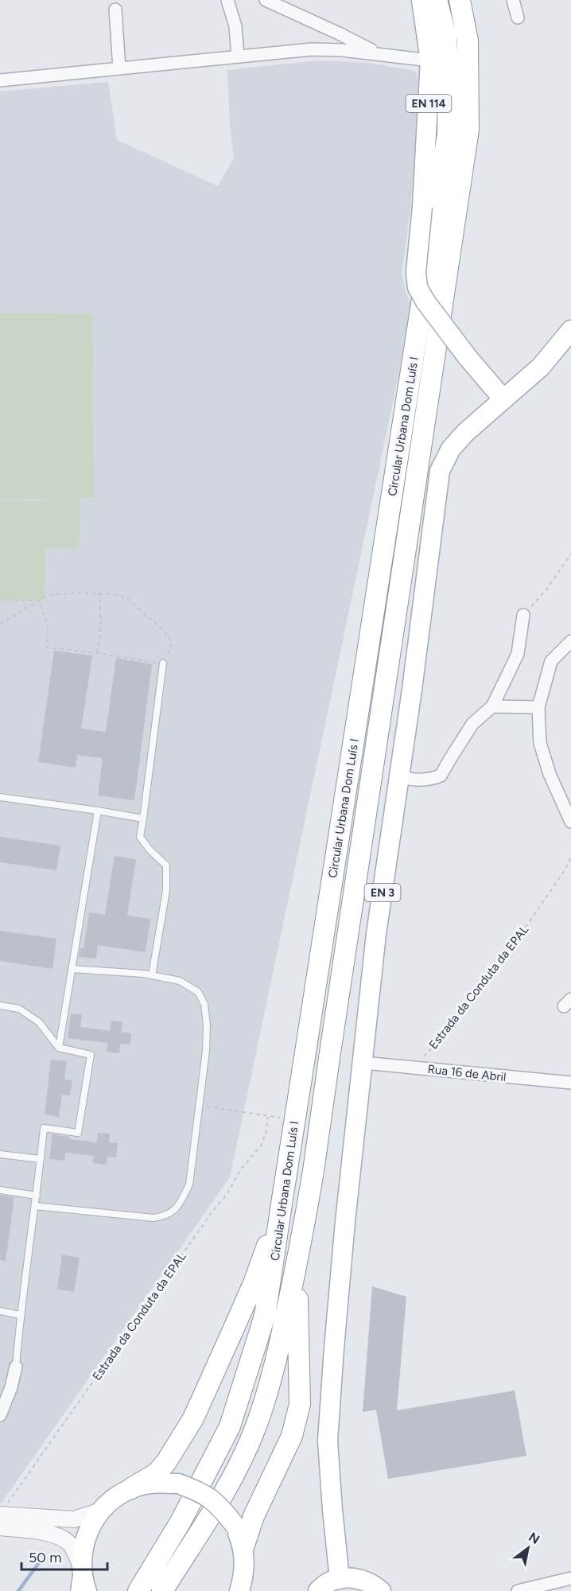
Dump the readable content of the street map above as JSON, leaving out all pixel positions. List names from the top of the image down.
{
  "streets": {
    "highway": ["Circular Urbana Dom Luís I"],
    "main road": ["EN 114", "EN 3"],
    "street": ["Rua 16 de Abril"],
    "path": ["Estrada da Conduta da EPAL"]
  },
  "crossings": [
    ["EN 114", "EN 3"],
    ["EN 3", "Rua 16 de Abril"],
    ["Estrada da Conduta da EPAL", "Rua 16 de Abril"]
  ],
  "scale_bar": "50 m",
  "north": "top right"
}
